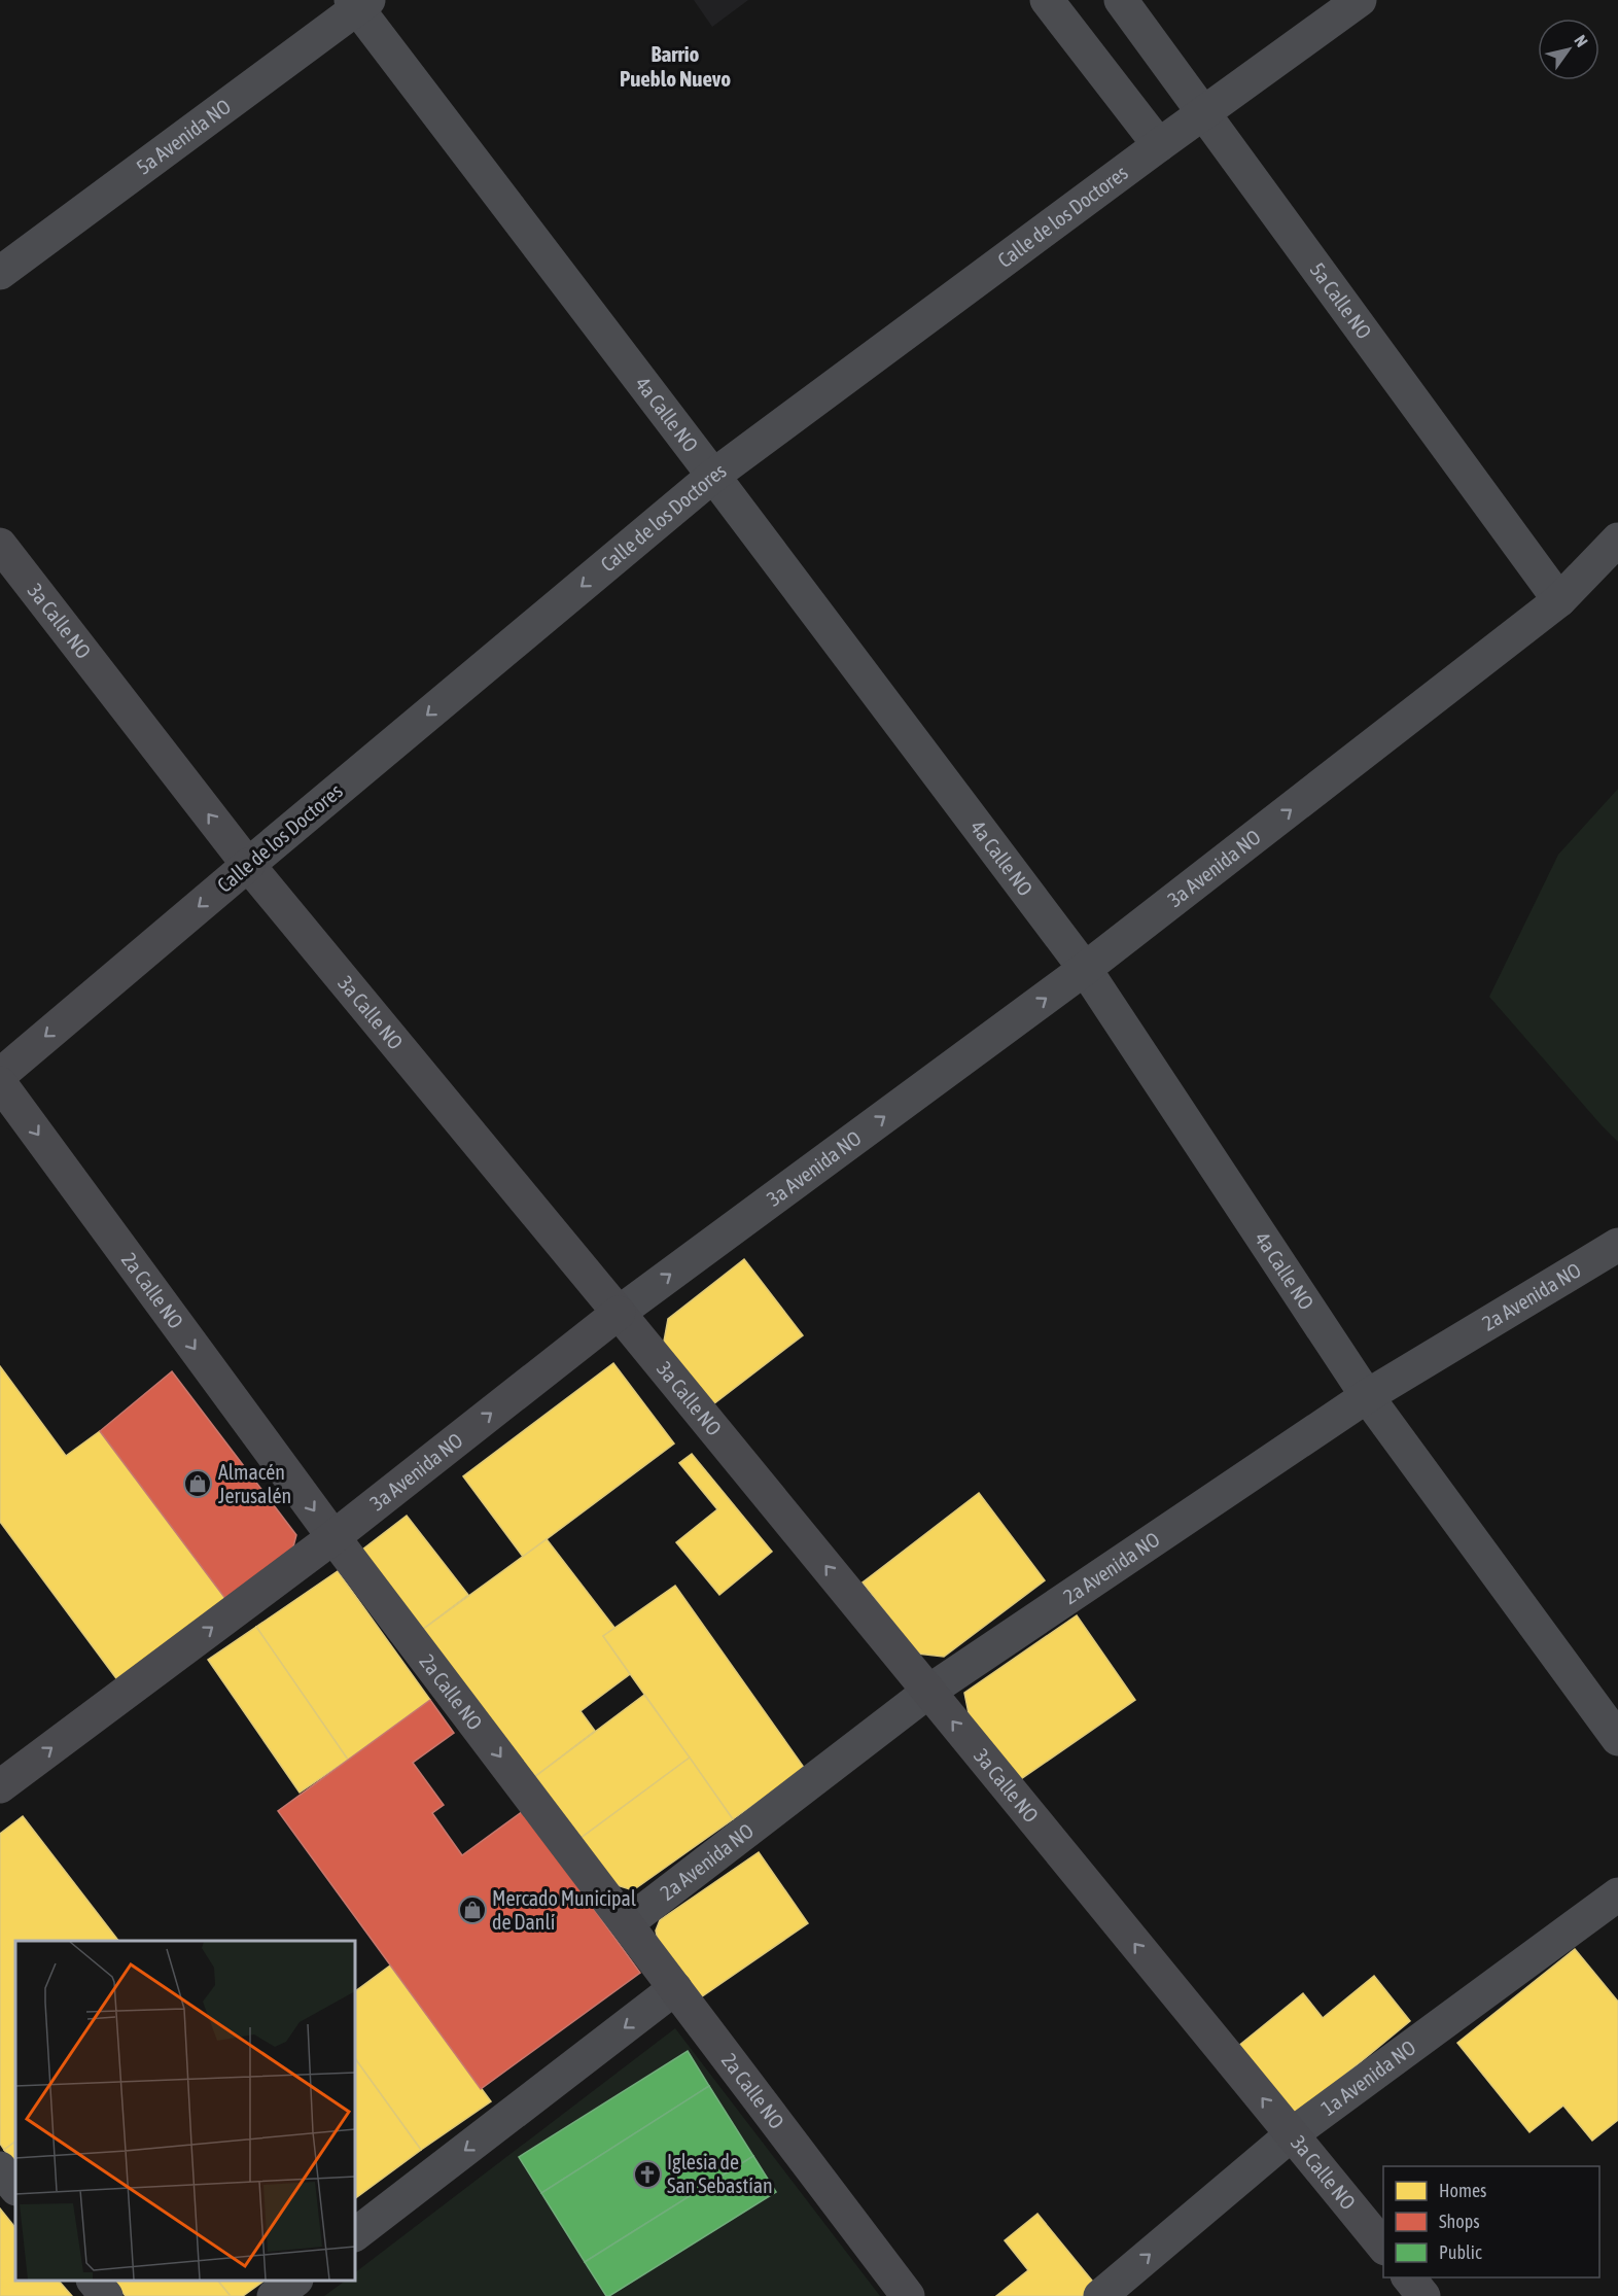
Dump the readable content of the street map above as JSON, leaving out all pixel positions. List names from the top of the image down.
{
  "streets": {
    "main road": [
      "Calle de los Doctores",
      "3a Calle NO",
      "3a Avenida NO",
      "2a Calle NO"
    ],
    "street": [
      "5a Avenida NO",
      "5a Calle NO",
      "4a Calle NO",
      "2a Avenida NO",
      "1a Avenida NO"
    ]
  },
  "crossings": [
    ["5a Avenida NO", "4a Calle NO"],
    ["Calle de los Doctores", "5a Calle NO"],
    ["Calle de los Doctores", "4a Calle NO"],
    ["Calle de los Doctores", "3a Calle NO"],
    ["5a Calle NO", "3a Avenida NO"],
    ["4a Calle NO", "3a Avenida NO"],
    ["4a Calle NO", "2a Avenida NO"],
    ["3a Calle NO", "3a Avenida NO"],
    ["3a Calle NO", "2a Avenida NO"],
    ["3a Calle NO", "1a Avenida NO"],
    ["3a Avenida NO", "2a Calle NO"],
    ["2a Calle NO", "2a Avenida NO"]
  ],
  "one_way": [
    "Calle de los Doctores",
    "3a Calle NO",
    "3a Avenida NO",
    "2a Calle NO",
    "1a Avenida NO"
  ],
  "districts": ["Barrio Pueblo Nuevo"],
  "places": {
    "shop": ["Almacén Jerusalén", "Mercado Municipal de Danlí"],
    "church": ["Iglesia de San Sebastían"]
  },
  "legend": ["Homes", "Shops", "Public"],
  "north": "top right"
}
